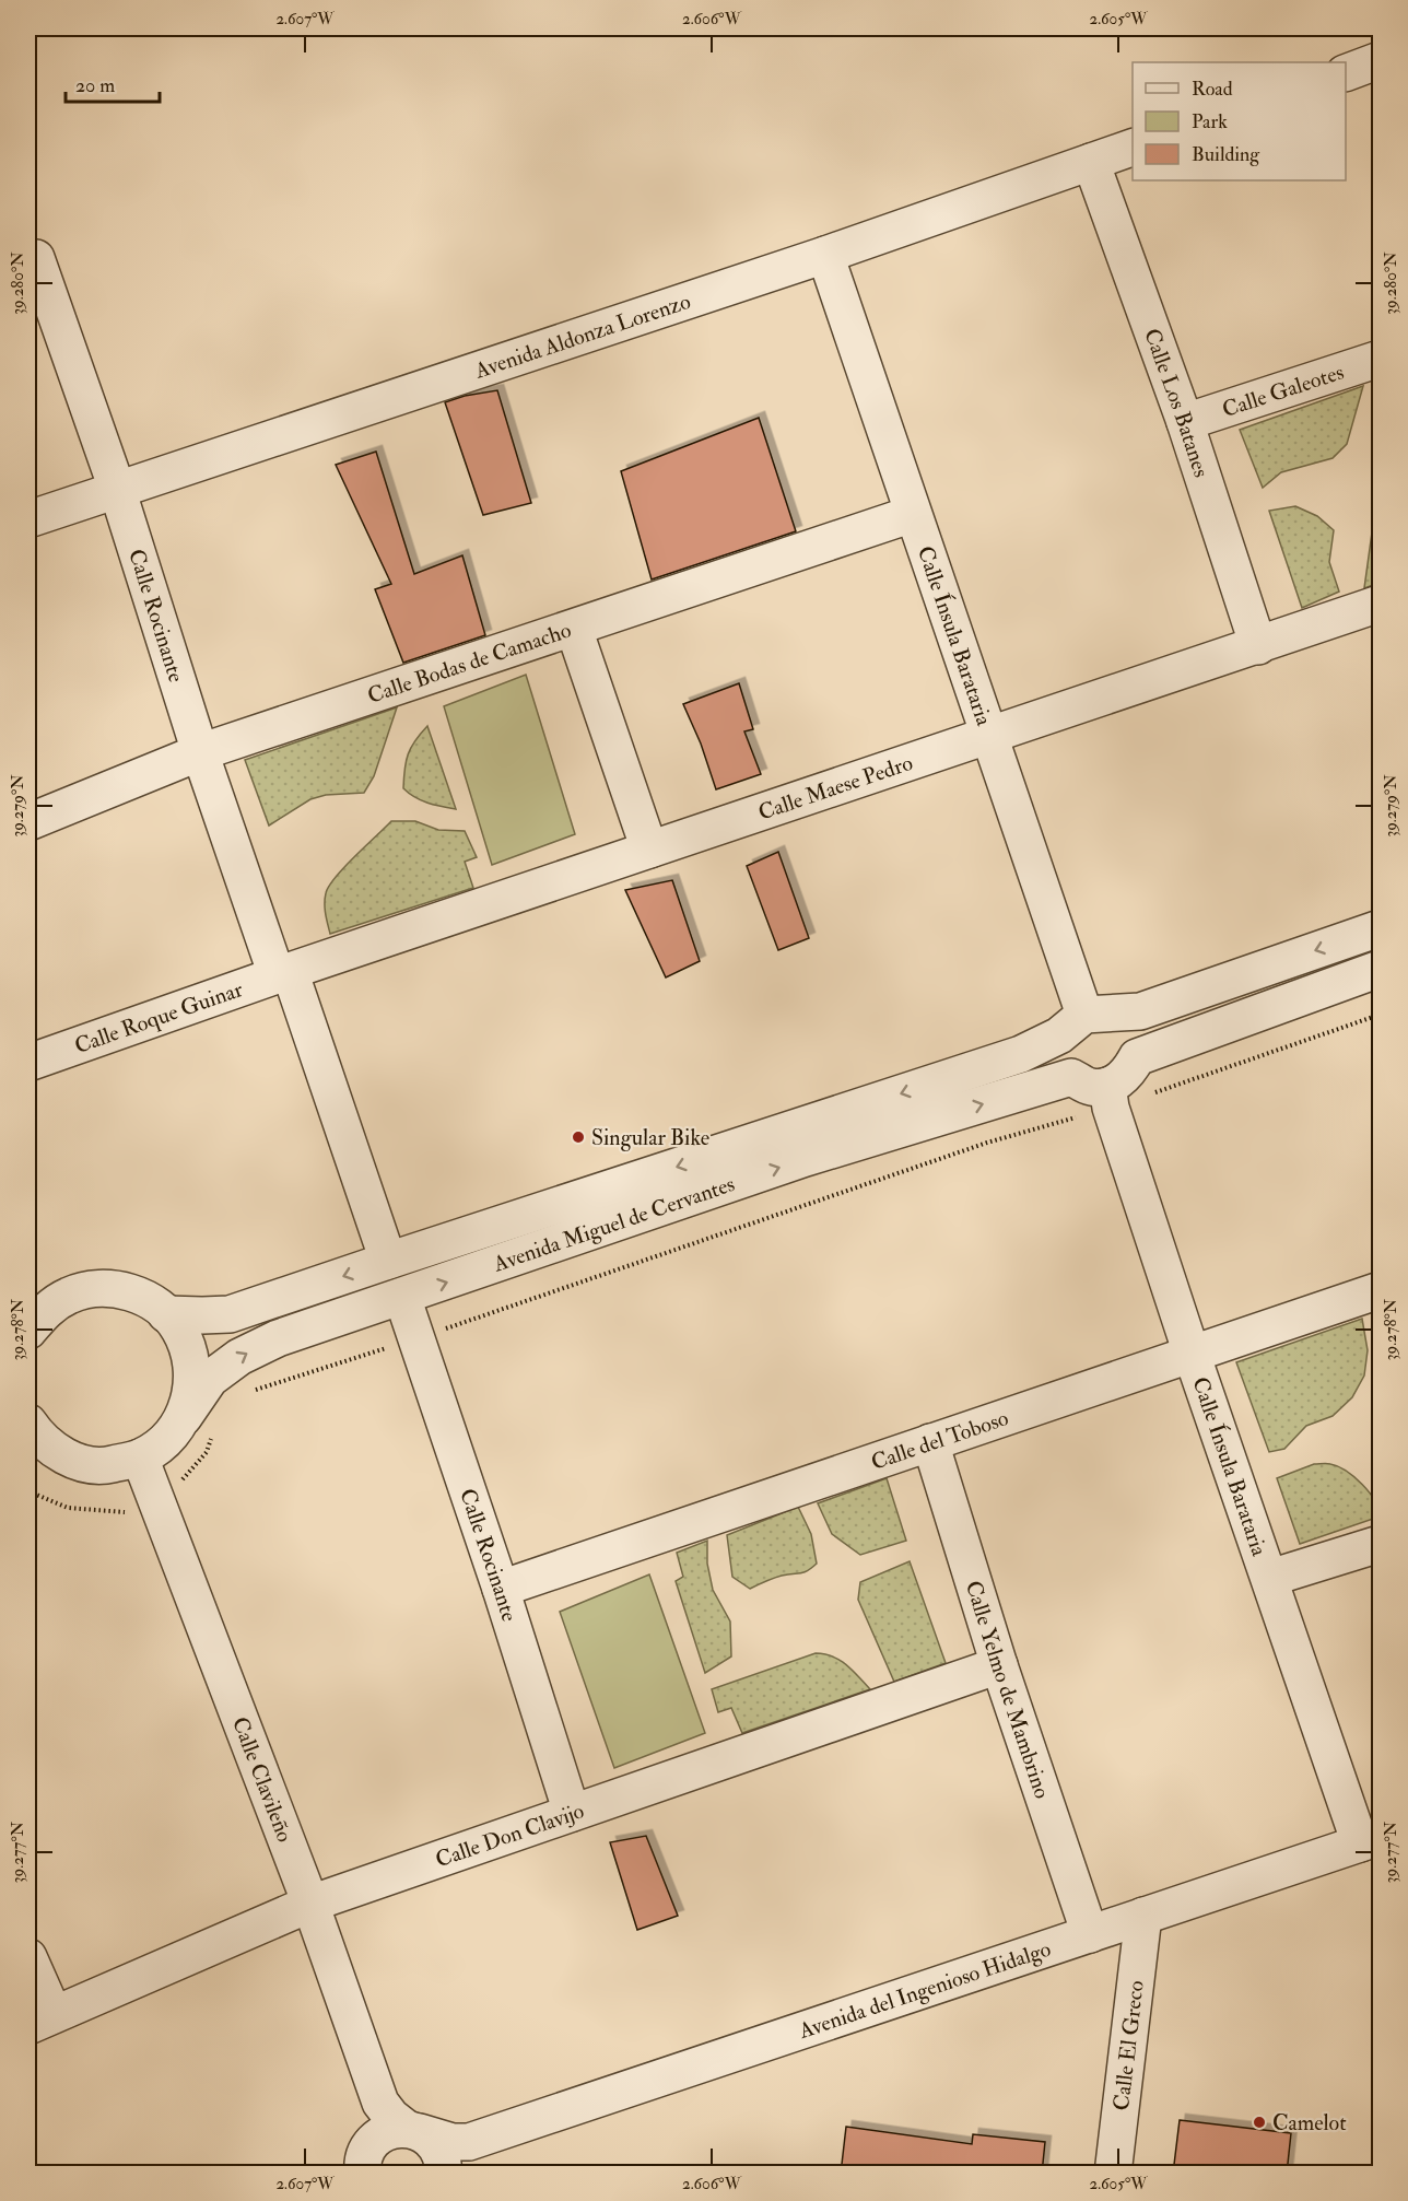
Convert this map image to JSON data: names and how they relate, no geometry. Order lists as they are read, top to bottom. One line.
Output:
{"streets":{"street":["Avenida Aldonza Lorenzo","Calle Galeotes","Calle Los Batanes","Calle Rocinante","Calle Ínsula Barataria","Calle Bodas de Camacho","Calle Maese Pedro","Calle Roque Guinar","Avenida Miguel de Cervantes","Calle del Toboso","Calle Yelmo de Mambrino","Calle Clavileño","Calle Don Clavijo","Avenida del Ingenioso Hidalgo","Calle El Greco"]},"crossings":[["Avenida Aldonza Lorenzo","Calle Los Batanes"],["Avenida Aldonza Lorenzo","Calle Rocinante"],["Avenida Aldonza Lorenzo","Calle Ínsula Barataria"],["Calle Galeotes","Calle Los Batanes"],["Calle Los Batanes","Calle Maese Pedro"],["Calle Rocinante","Calle Bodas de Camacho"],["Calle Rocinante","Calle Maese Pedro"],["Calle Rocinante","Calle Roque Guinar"],["Calle Rocinante","Avenida Miguel de Cervantes"],["Calle Rocinante","Calle del Toboso"],["Calle Rocinante","Calle Don Clavijo"],["Calle Ínsula Barataria","Calle Bodas de Camacho"],["Calle Ínsula Barataria","Calle Maese Pedro"],["Calle Ínsula Barataria","Avenida Miguel de Cervantes"],["Calle Ínsula Barataria","Calle del Toboso"],["Calle Ínsula Barataria","Avenida del Ingenioso Hidalgo"],["Calle Maese Pedro","Calle Roque Guinar"],["Avenida Miguel de Cervantes","Calle Clavileño"],["Calle del Toboso","Calle Yelmo de Mambrino"],["Calle Yelmo de Mambrino","Calle Don Clavijo"],["Calle Yelmo de Mambrino","Avenida del Ingenioso Hidalgo"],["Calle Clavileño","Calle Don Clavijo"],["Calle Clavileño","Avenida del Ingenioso Hidalgo"],["Avenida del Ingenioso Hidalgo","Calle El Greco"]],"places":["Singular Bike","Camelot"],"legend":["Road","Park","Building"],"scale_bar":"20 m","coordinates":["2.607°W","2.606°W","2.605°W","39.280°N","39.279°N","39.278°N","39.277°N"]}
